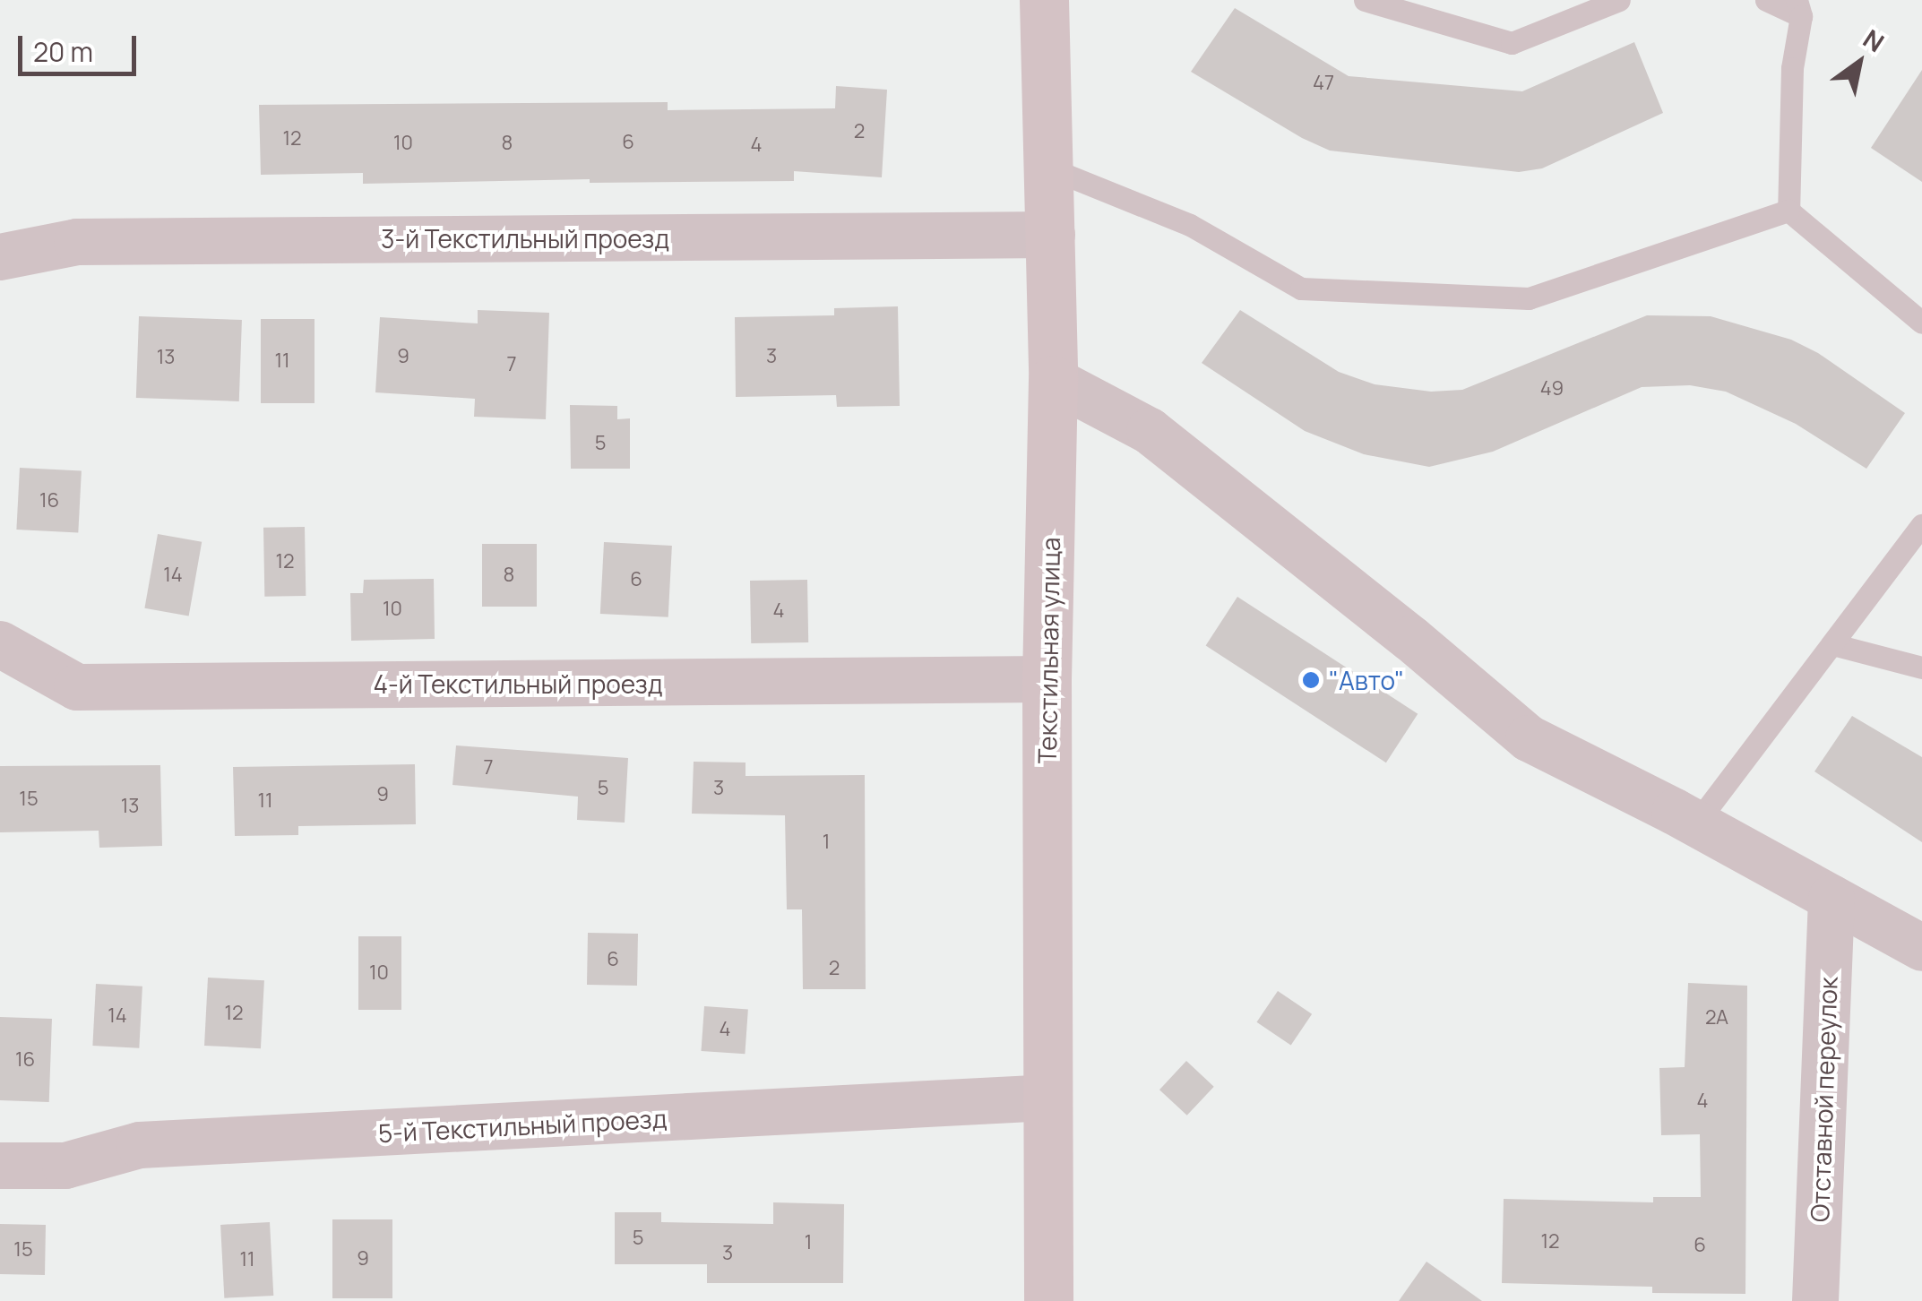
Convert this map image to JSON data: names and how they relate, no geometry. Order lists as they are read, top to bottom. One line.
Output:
{"streets":{"main road":["Текстильная улица"],"street":["3-й Текстильный проезд","4-й Текстильный проезд","Отставной переулок","5-й Текстильный проезд"]},"crossings":[["3-й Текстильный проезд","Текстильная улица"],["Текстильная улица","4-й Текстильный проезд"],["Текстильная улица","5-й Текстильный проезд"]],"places":["\"Авто\""],"house_numbers":["47","2","12","6","10","8","4","9","3","13","11","7","49","5","16","12","14","8","6","10","4","7","5","3","9","15","11","13","1","6","2","10","12","14","2А","4","16","4","5","12","1","6","15","3","9","11"],"scale_bar":"20 m","north":"top right"}
